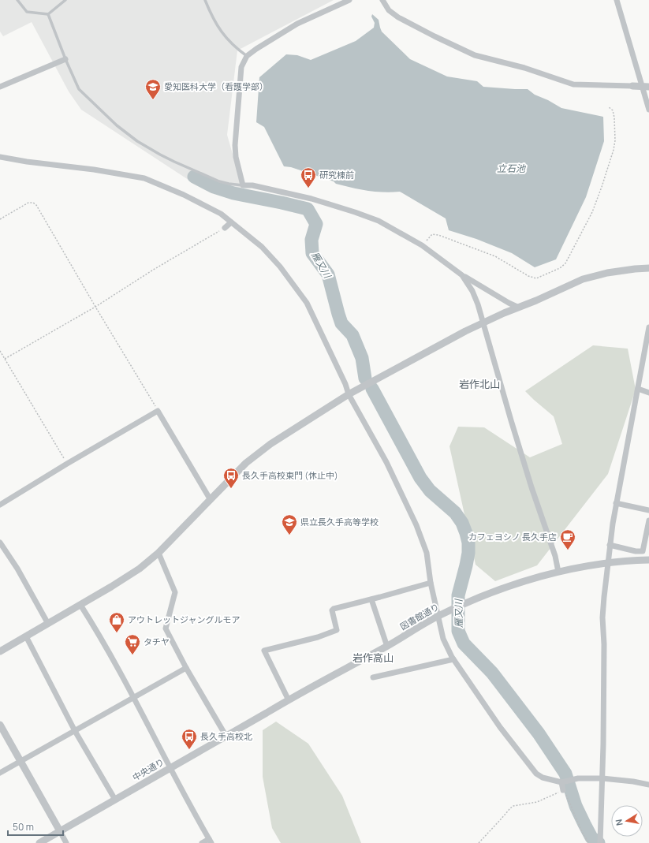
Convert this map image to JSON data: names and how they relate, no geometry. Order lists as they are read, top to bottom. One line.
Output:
{"streets":{"street":["図書館通り","中央通り"]},"crossings":[["図書館通り","中央通り"]],"districts":["岩作北山","岩作高山"],"water":["立石池","雁又川"],"places":{"school or university":["愛知医科大学（看護学部）","県立長久手高等学校"],"bus stop":["研究棟前","長久手高校東門 (休止中)","長久手高校北"],"cafe":["カフェヨシノ 長久手店"],"shop":["アウトレットジャングルモア"],"supermarket":["タチヤ"]},"scale_bar":"50 m","north":"left"}
